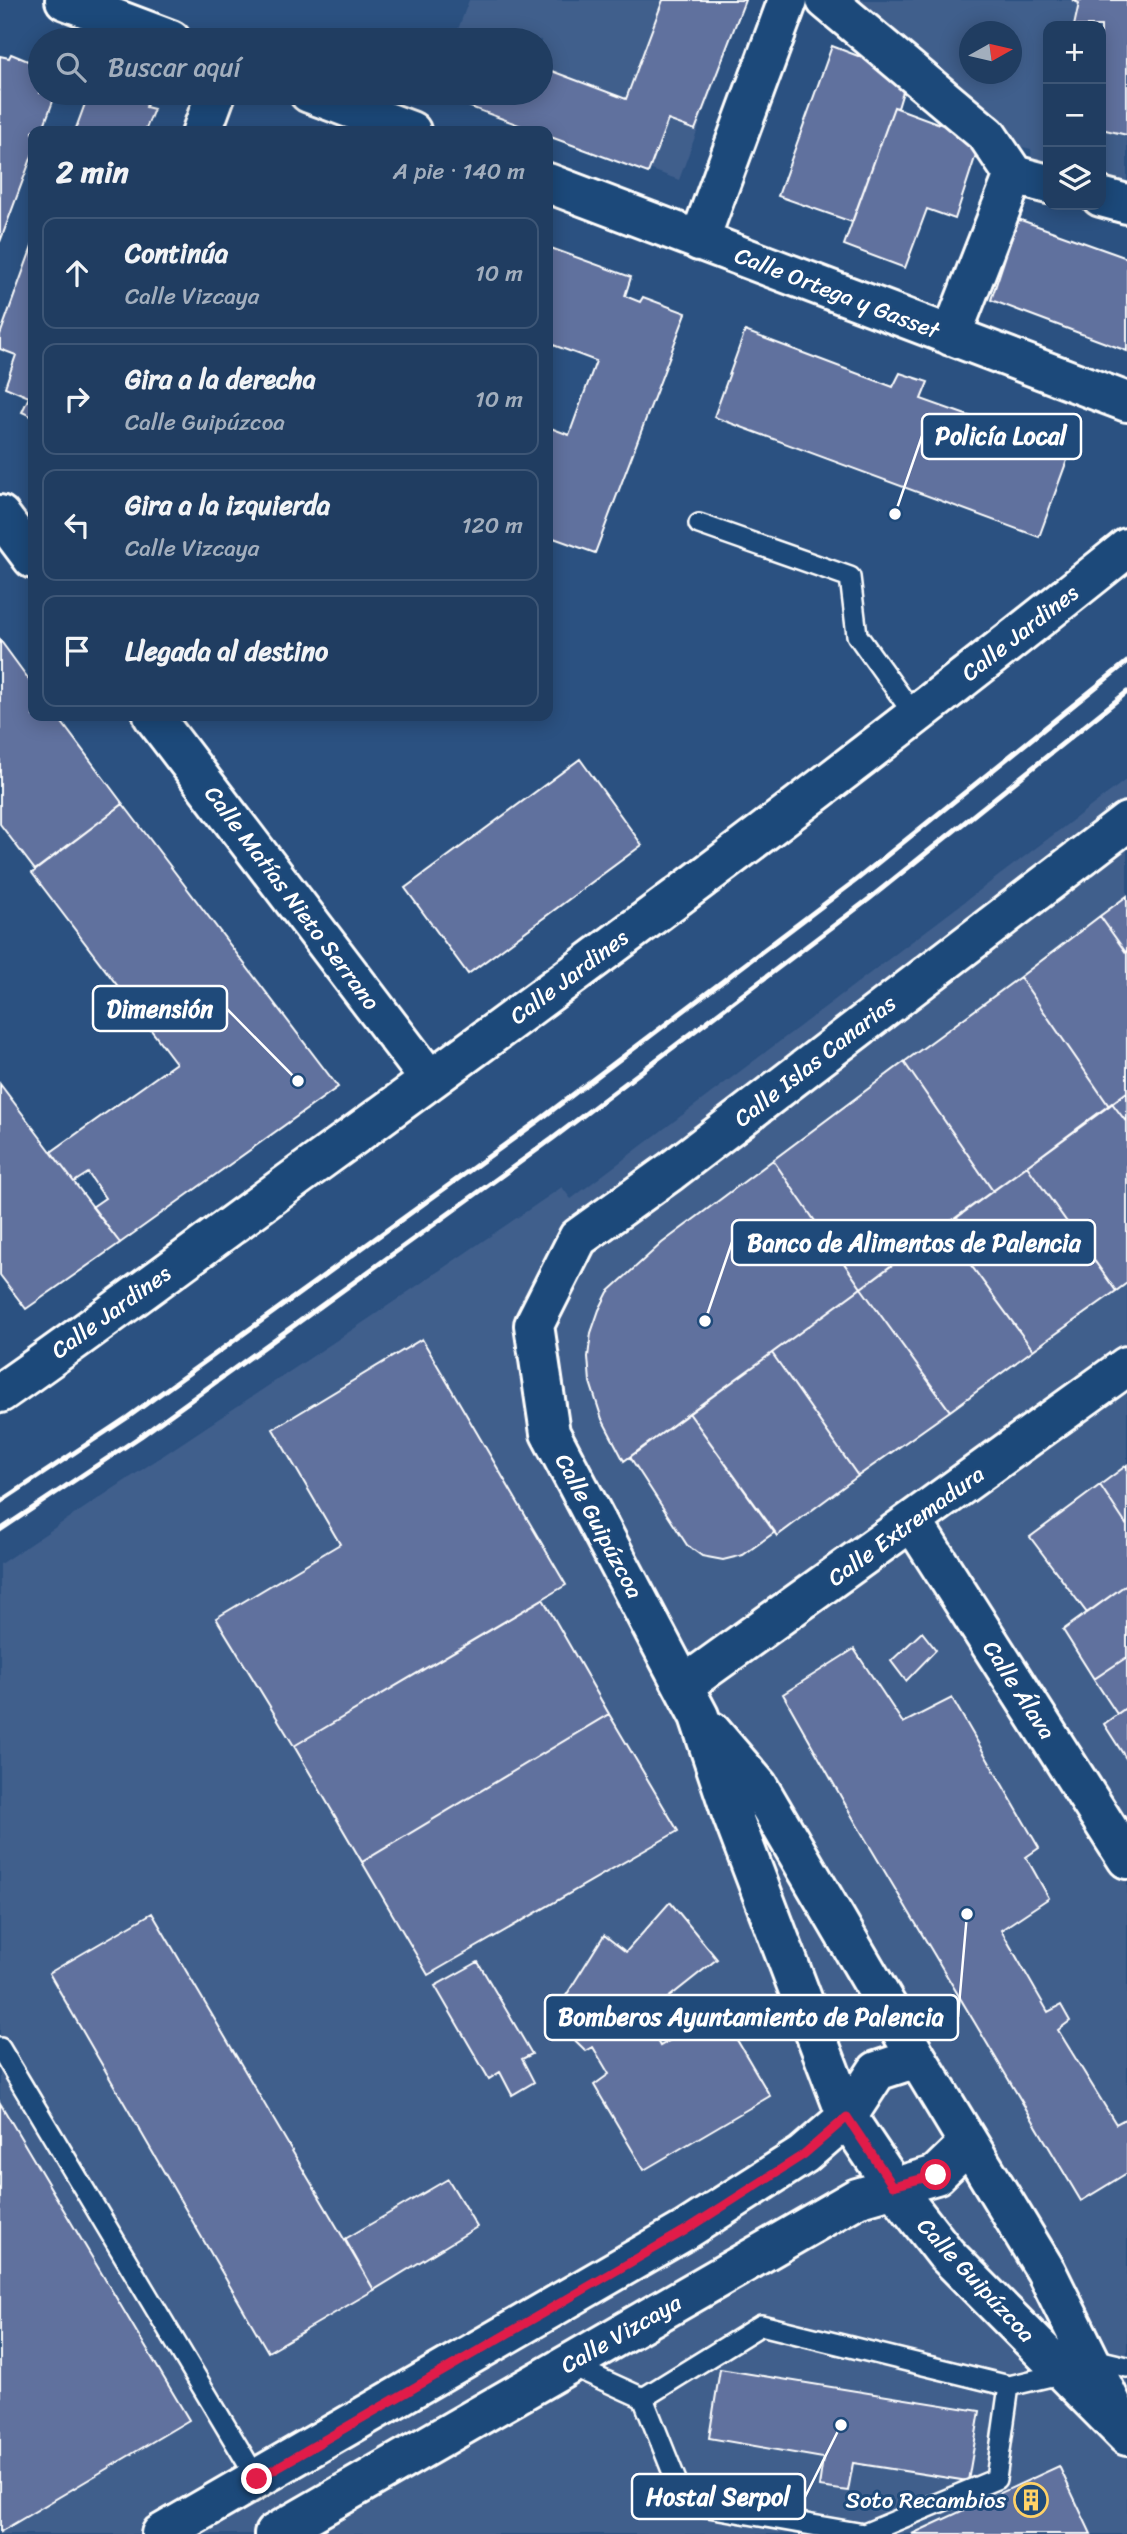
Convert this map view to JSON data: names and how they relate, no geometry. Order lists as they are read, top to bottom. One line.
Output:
{"streets":{"street":["Calle Ortega y Gasset","Calle Jardines","Calle Matías Nieto Serrano","Calle Islas Canarias","Calle Guipúzcoa","Calle Extremadura","Calle Álava","Calle Vizcaya"]},"crossings":[["Calle Jardines","Calle Matías Nieto Serrano"],["Calle Islas Canarias","Calle Guipúzcoa"],["Calle Guipúzcoa","Calle Extremadura"],["Calle Guipúzcoa","Calle Vizcaya"],["Calle Extremadura","Calle Álava"]],"places":{"other":["Policía Local","Dimensión","Banco de Alimentos de Palencia","Bomberos Ayuntamiento de Palencia","Hostal Serpol"],"building":["Soto Recambios"]},"north":"right","page":{"map_buttons":["+","−"],"search":"Buscar aquí","heading":["2 min","A pie · 140 m"],"list":[["Continúa","Calle Vizcaya","10 m"],["Gira a la derecha","Calle Guipúzcoa","10 m"],["Gira a la izquierda","Calle Vizcaya","120 m"],"Llegada al destino"]}}
